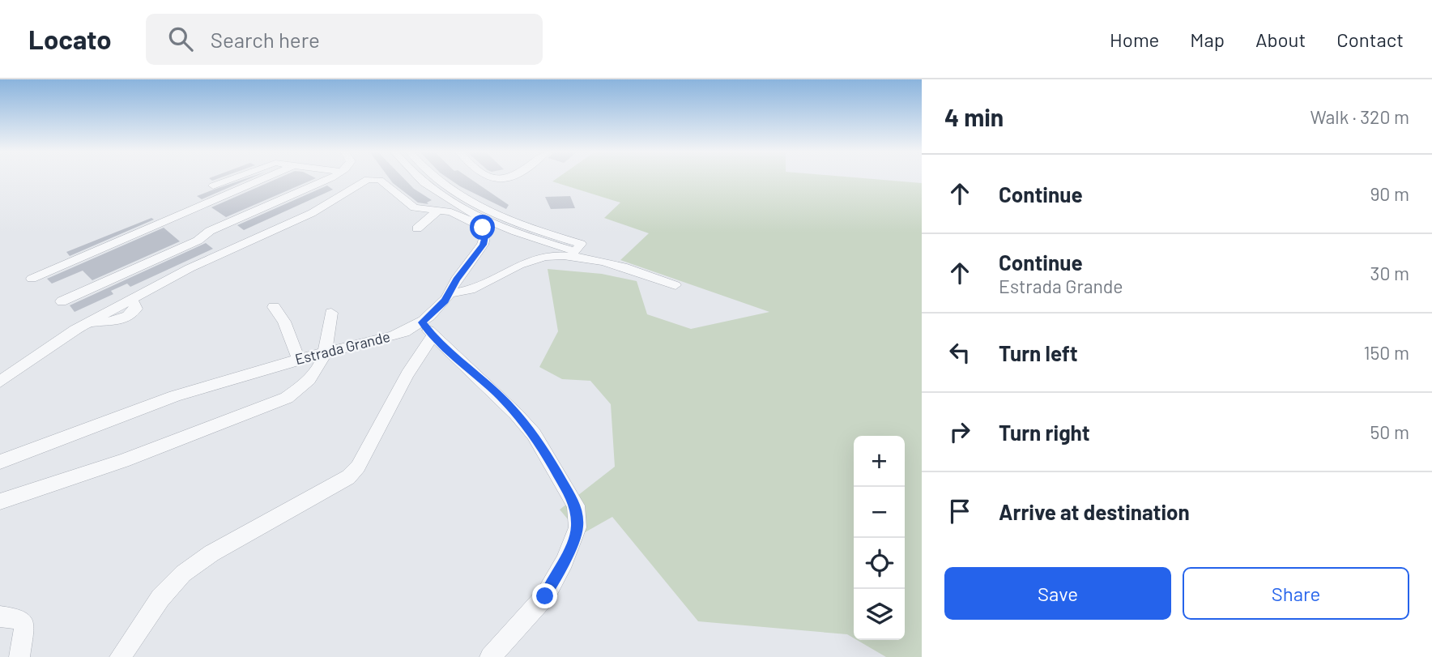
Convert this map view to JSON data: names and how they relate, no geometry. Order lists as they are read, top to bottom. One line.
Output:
{"streets":{"street":["Estrada Grande"]},"page":{"header":"Locato","search":"Search here","nav":["Home","Map","About","Contact"],"heading":["4 min","Walk · 320 m"],"list":[["Continue","90 m"],["Continue","Estrada Grande","30 m"],["Turn left","150 m"],["Turn right","50 m"],"Arrive at destination"],"map_buttons":["+","−"],"buttons":["Save","Share"]}}
